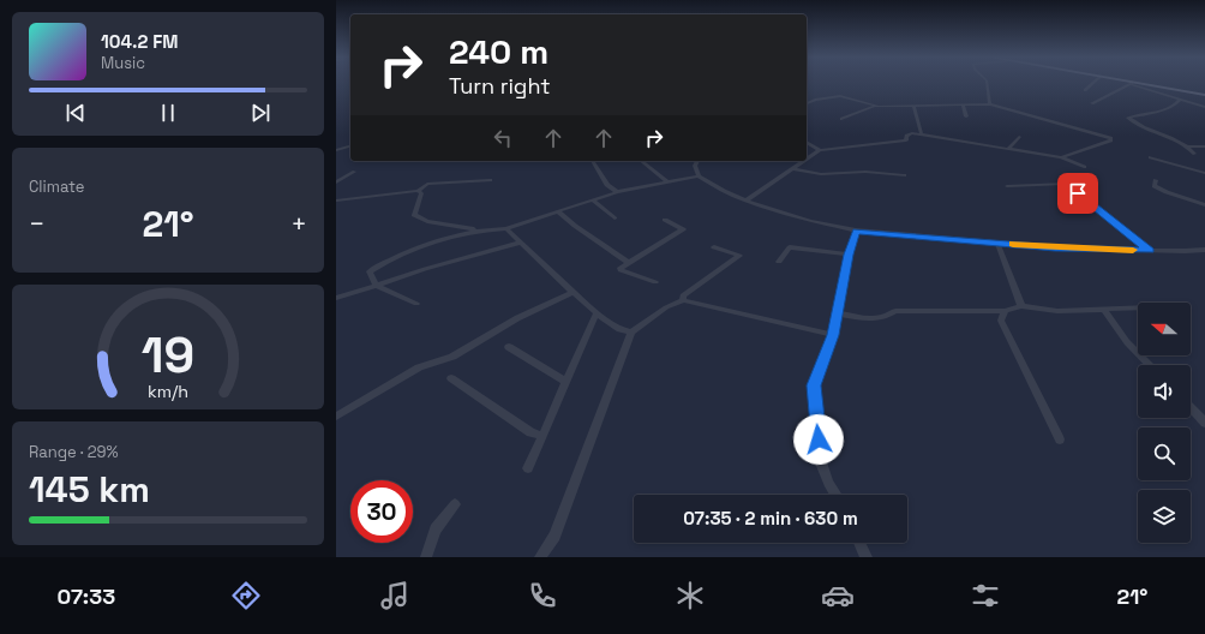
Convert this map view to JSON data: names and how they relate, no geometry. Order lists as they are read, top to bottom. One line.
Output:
{"north":"left","page":{"turn":["240 m","Turn right"],"song":["104.2 FM","Music"],"tile":["Climate",["Range · 29%","145 km"]],"heat":["−","21°","+"],"limit":"30","trip":"07:35 · 2 min · 630 m","tabs":["07:33","21°"],"gauge":["19","km/h"]}}
